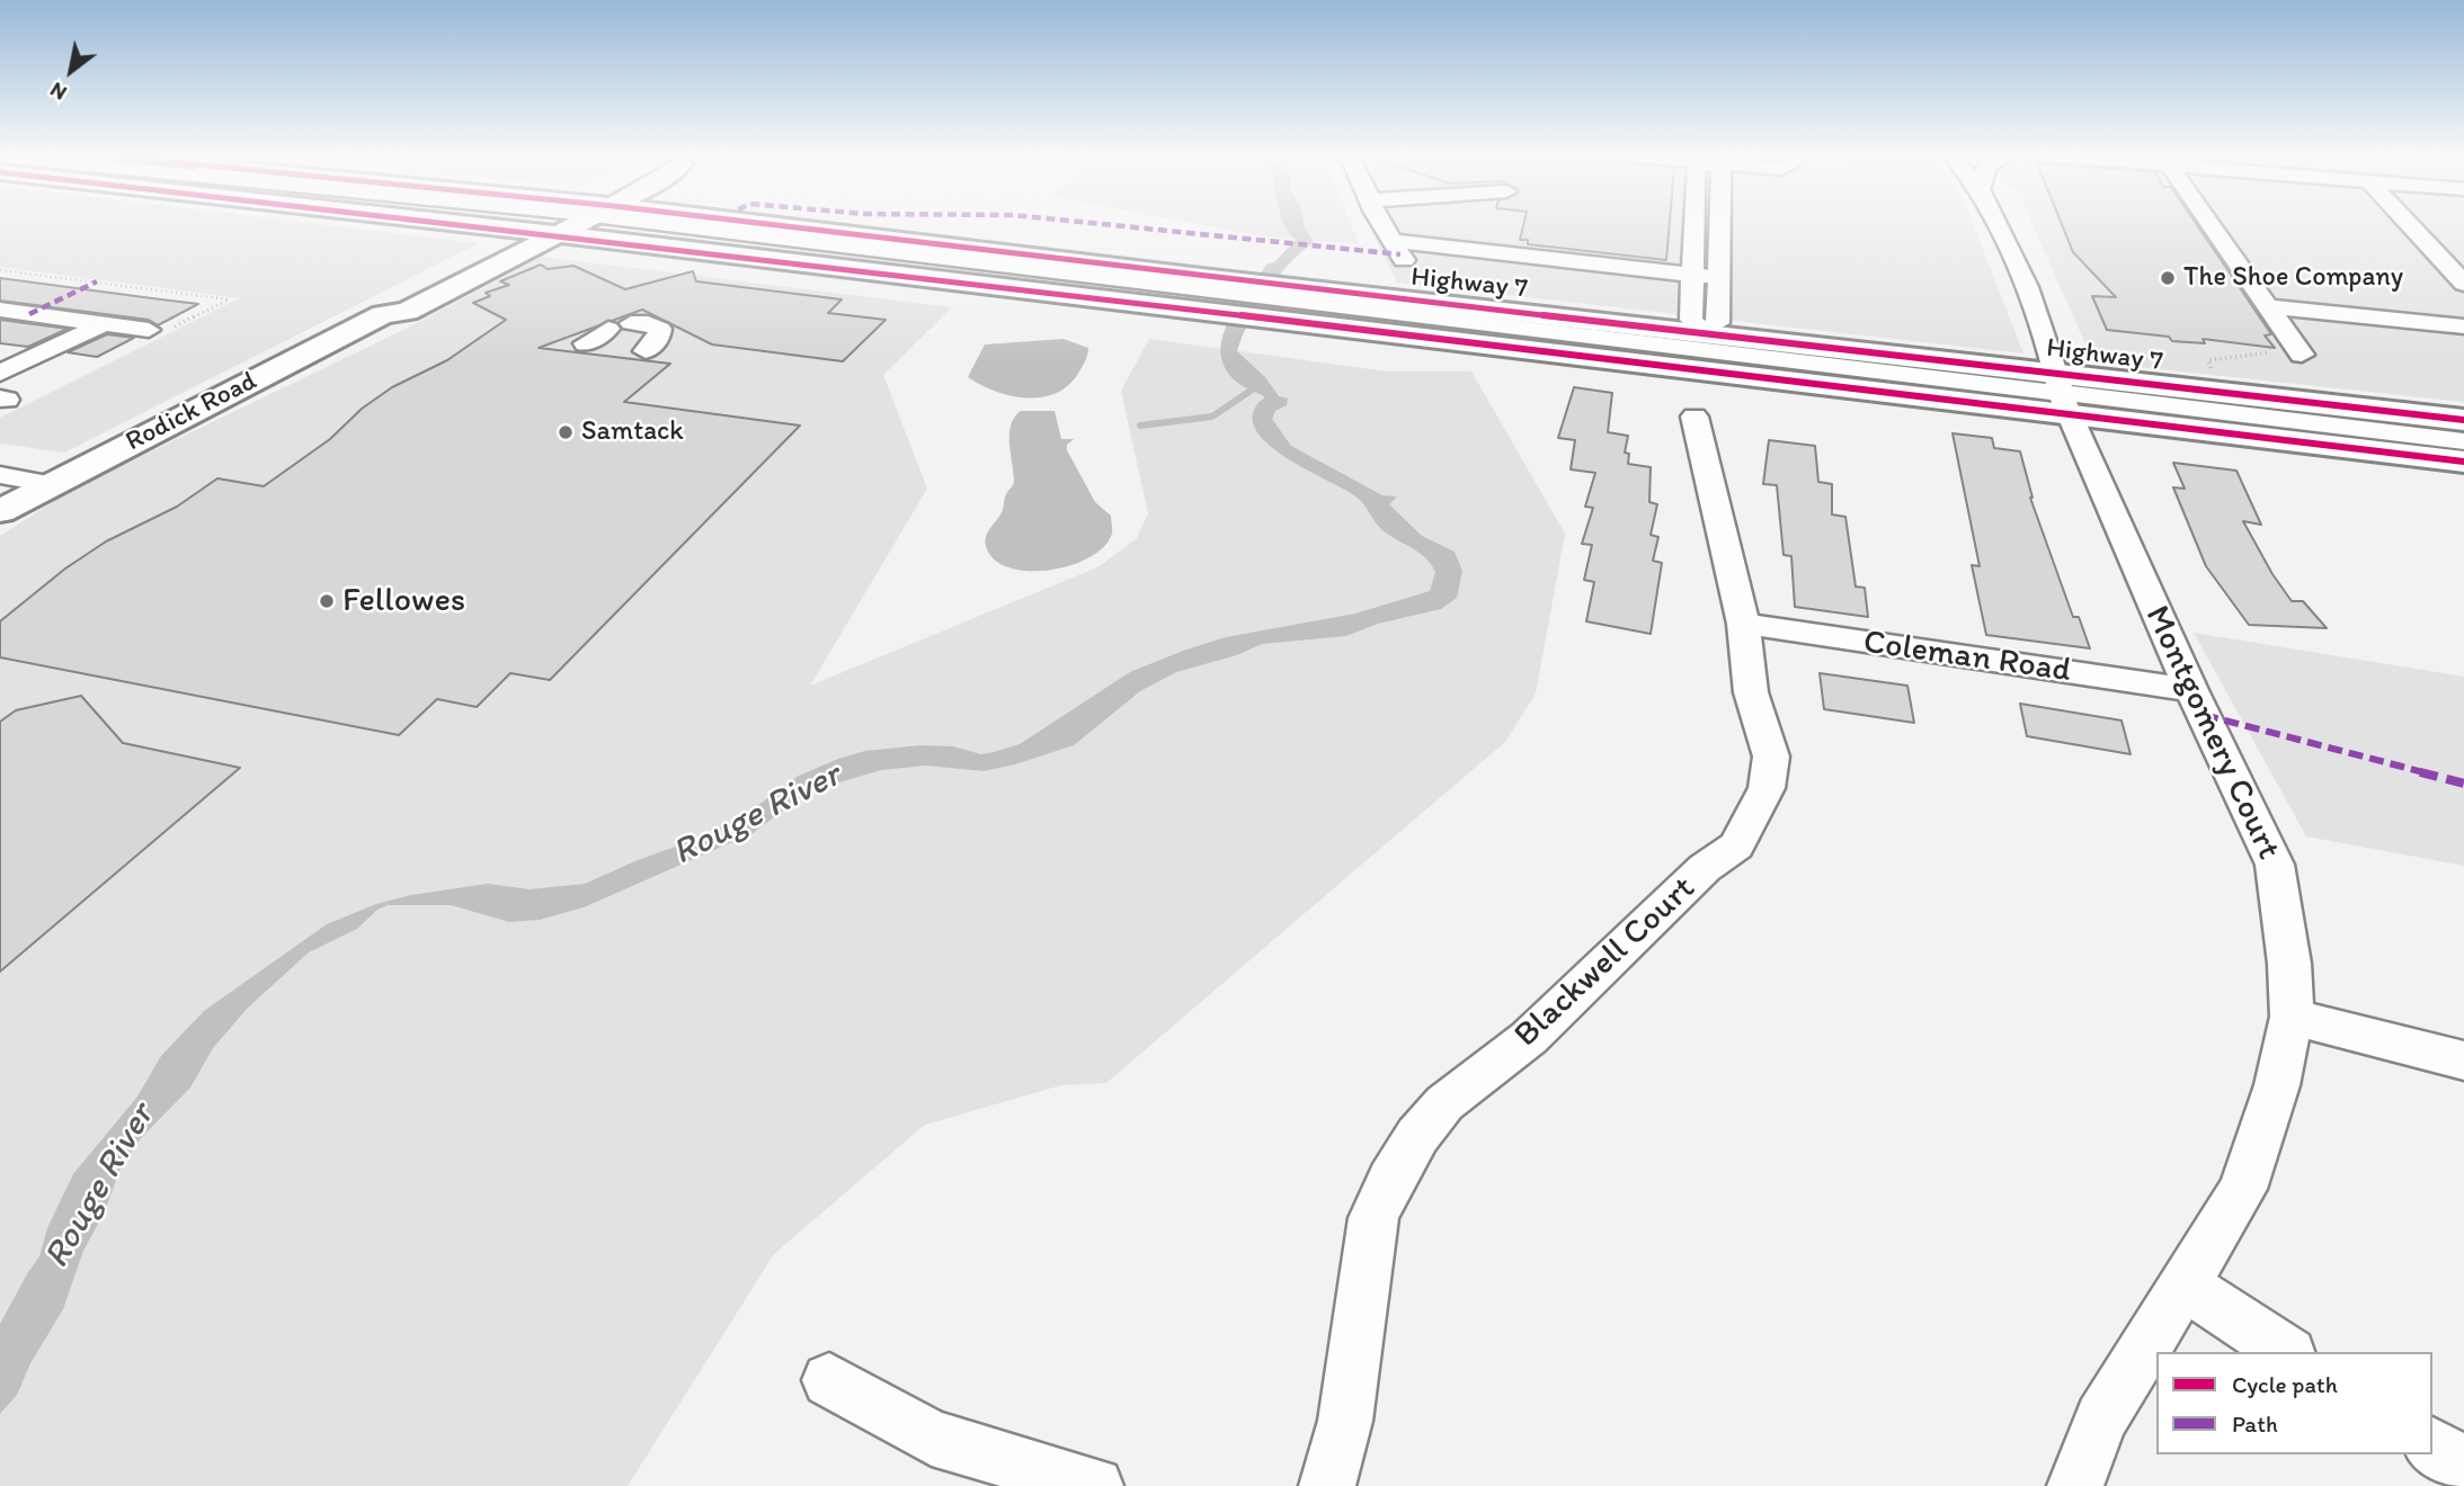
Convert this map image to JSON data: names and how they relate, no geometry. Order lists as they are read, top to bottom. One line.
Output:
{"streets":{"main road":["Highway 7","Rodick Road"],"street":["Coleman Road","Montgomery Court","Blackwell Court"]},"crossings":[["Highway 7","Rodick Road"],["Highway 7","Montgomery Court"],["Coleman Road","Montgomery Court"],["Coleman Road","Blackwell Court"]],"water":["Rouge River"],"places":["The Shoe Company","Samtack","Fellowes"],"legend":["Cycle path","Path"],"north":"bottom left"}
